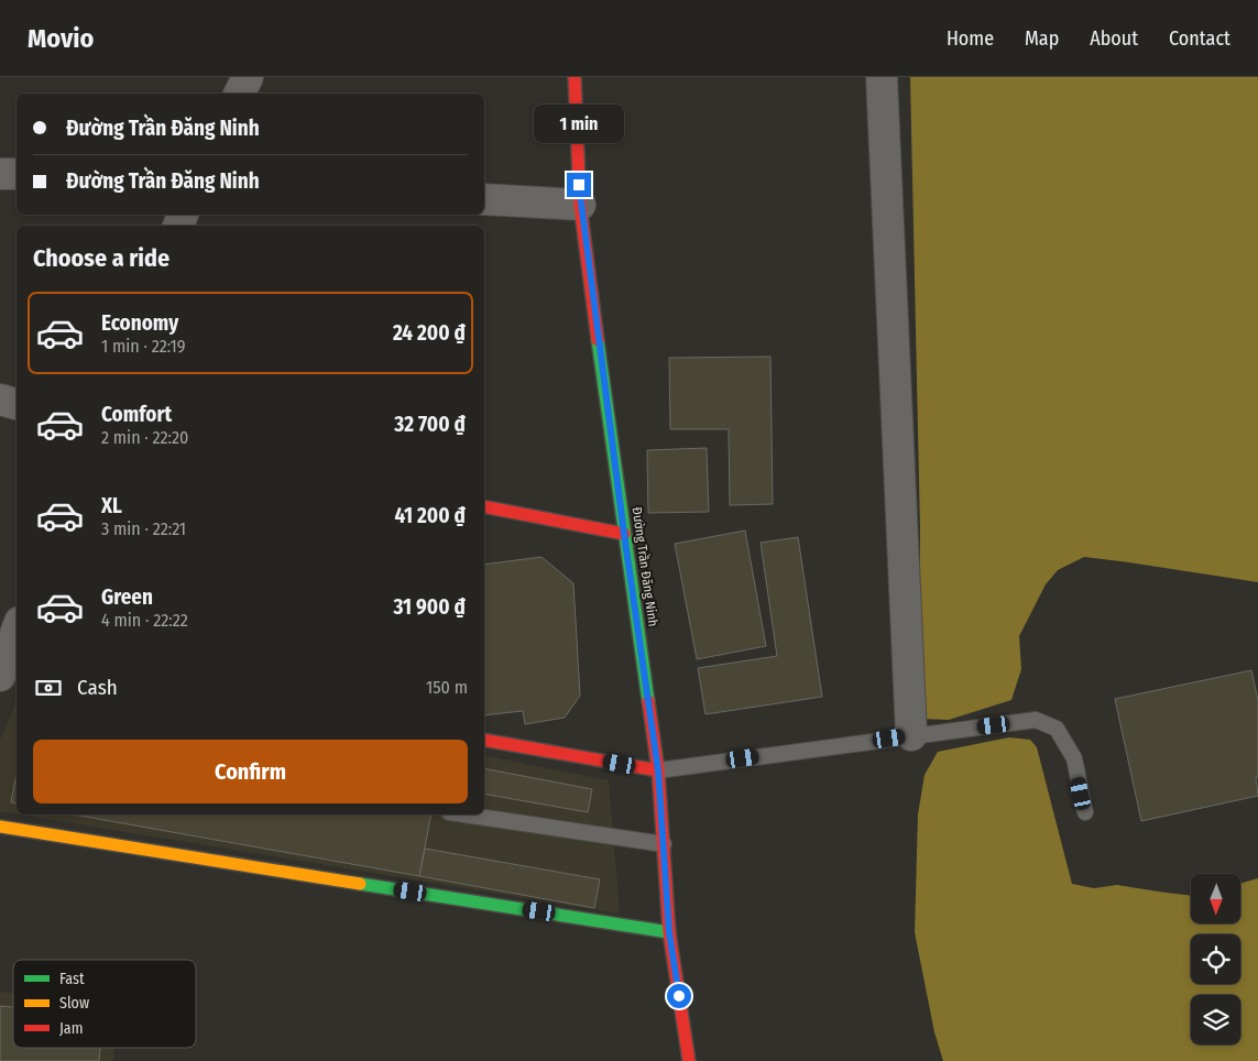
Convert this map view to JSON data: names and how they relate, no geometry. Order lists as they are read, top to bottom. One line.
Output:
{"streets":{"main road":["Đường Trần Đăng Ninh"]},"legend":["Fast","Slow","Jam"],"north":"bottom","page":{"header":"Movio","nav":["Home","Map","About","Contact"],"banner":["Đường Trần Đăng Ninh","Đường Trần Đăng Ninh"],"bubble":"1 min","heading":"Choose a ride","list":[{"name":"Economy","note":"1 min · 22:19","value":"24 200 ₫"},{"name":"Comfort","note":"2 min · 22:20","value":"32 700 ₫"},{"name":"XL","note":"3 min · 22:21","value":"41 200 ₫"},{"name":"Green","note":"4 min · 22:22","value":"31 900 ₫"}],"pay":["Cash","150 m"],"buttons":"Confirm"}}
